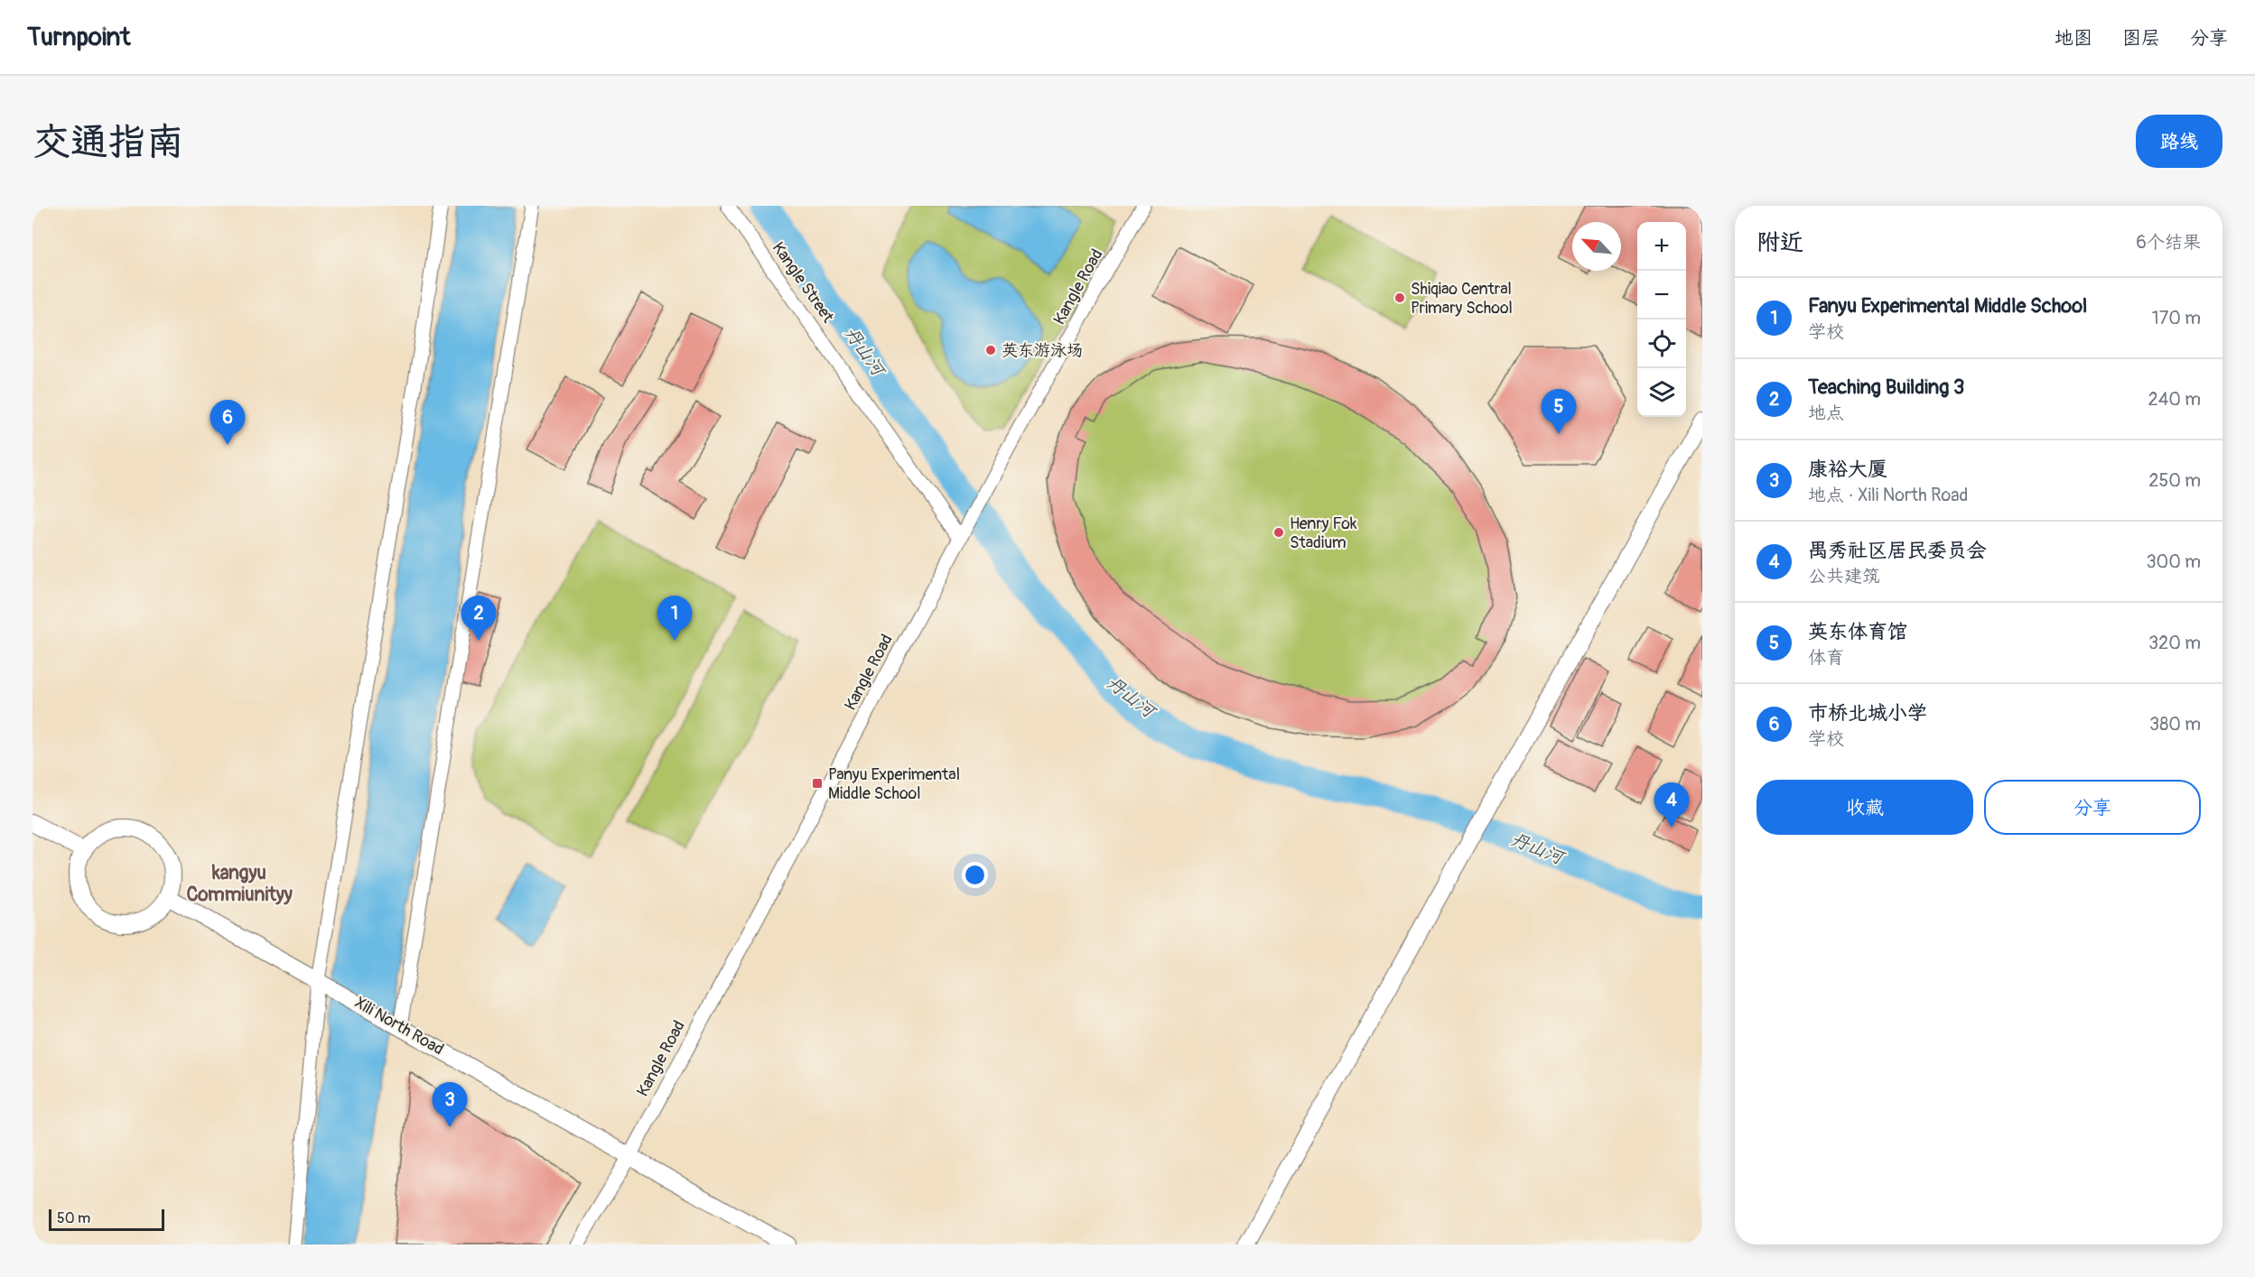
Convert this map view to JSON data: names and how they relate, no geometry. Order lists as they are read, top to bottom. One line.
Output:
{"streets":{"street":["Kangle Street","Kangle Road","Xili North Road"]},"crossings":[["Kangle Street","Kangle Road"],["Kangle Road","Xili North Road"]],"districts":["kangyu Commiunityy"],"water":["丹山河"],"places":{"other":["Shiqiao Central Primary School","英东游泳场","Henry Fok Stadium"],"transit":["Panyu Experimental Middle School"]},"scale_bar":"50 m","north":"top left","page":{"header":"Turnpoint","nav":["地图","图层","分享"],"buttons":["路线",["收藏","分享"]],"title":"交通指南","heading":["附近","6个结果"],"map_buttons":["+","−"],"list":[{"mark":"1","name":"Fanyu Experimental Middle School","note":"学校","value":"170 m"},{"mark":"2","name":"Teaching Building 3","note":"地点","value":"240 m"},{"mark":"3","name":"康裕大厦","note":"地点 · Xili North Road","value":"250 m"},{"mark":"4","name":"禺秀社区居民委员会","note":"公共建筑","value":"300 m"},{"mark":"5","name":"英东体育馆","note":"体育","value":"320 m"},{"mark":"6","name":"市桥北城小学","note":"学校","value":"380 m"}],"pins":["5","6","1","2","4","3"],"scale":"50 m"}}
